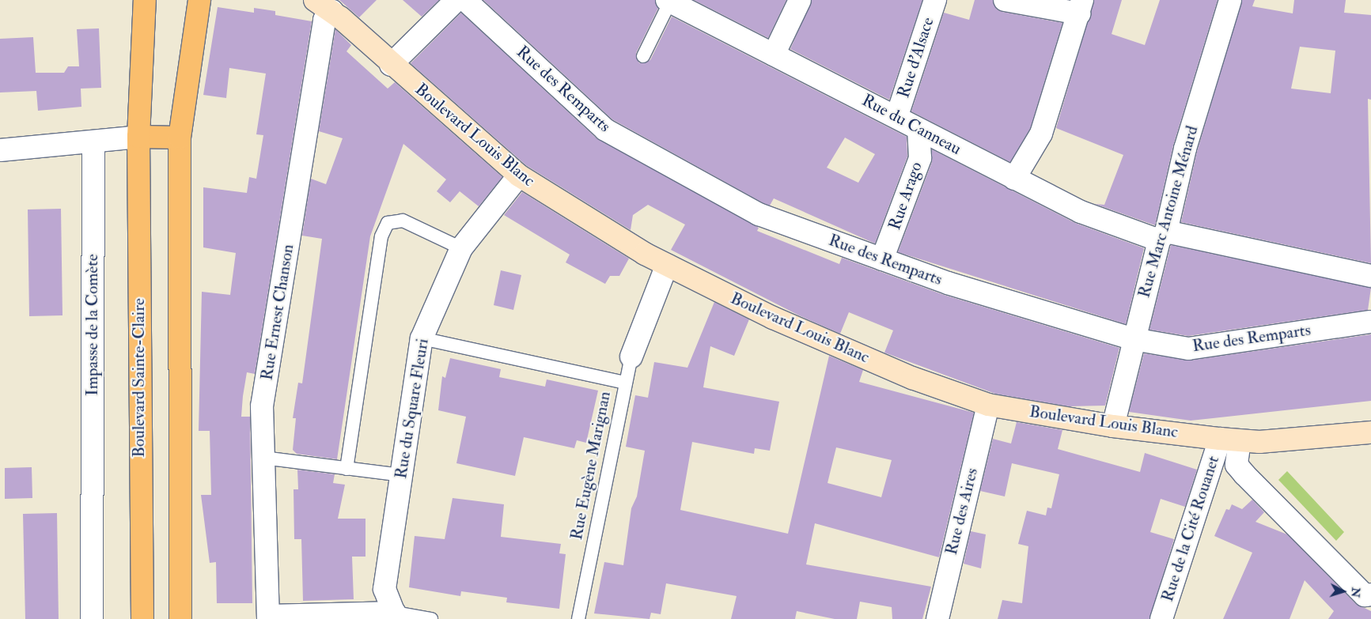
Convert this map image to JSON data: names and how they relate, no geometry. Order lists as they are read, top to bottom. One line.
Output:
{"streets":{"main road":["Boulevard Louis Blanc","Boulevard Sainte-Claire"],"street":["Rue d'Alsace","Rue des Remparts","Rue du Canneau","Rue Arago","Rue Marc Antoine Ménard","Rue Ernest Chanson","Impasse de la Comète","Rue du Square Fleuri","Rue des Aires","Rue de la Cité Rouanet"],"lane":["Rue Eugène Marignan"]},"crossings":[["Rue d'Alsace","Rue du Canneau"],["Rue des Remparts","Rue Arago"],["Rue des Remparts","Rue Marc Antoine Ménard"],["Rue du Canneau","Rue Arago"],["Rue du Canneau","Rue Marc Antoine Ménard"],["Boulevard Louis Blanc","Rue Marc Antoine Ménard"],["Boulevard Louis Blanc","Rue Ernest Chanson"],["Boulevard Louis Blanc","Rue du Square Fleuri"],["Boulevard Louis Blanc","Rue des Aires"],["Boulevard Louis Blanc","Rue de la Cité Rouanet"],["Rue du Square Fleuri","Rue Eugène Marignan"]],"north":"right"}
